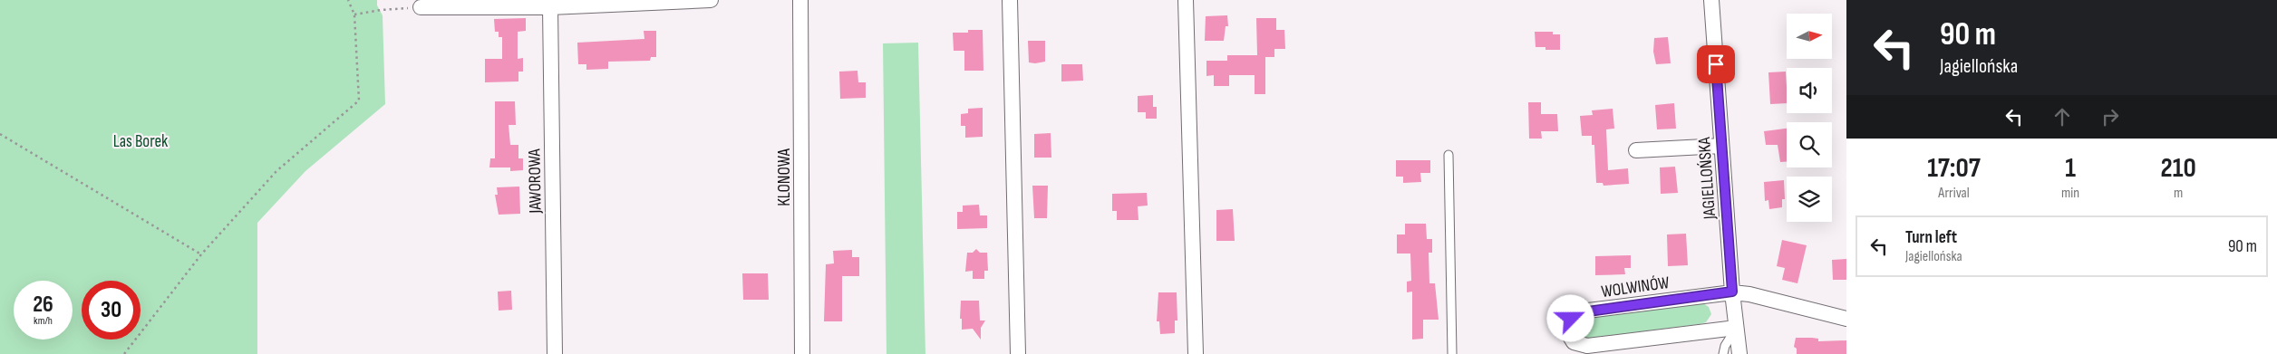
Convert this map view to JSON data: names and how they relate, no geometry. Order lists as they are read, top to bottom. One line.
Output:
{"streets":{"street":["KLONOWA","JAGIELLOŃSKA","JAWOROWA","WOLWINÓW"]},"crossings":[["JAGIELLOŃSKA","WOLWINÓW"]],"parks":["Las Borek"],"north":"right","page":{"turn":["90 m","Jagiellońska"],"eta":["17:07","Arrival","1","min","210","m"],"list":[{"name":"Turn left","note":"Jagiellońska","value":"90 m"}],"speed":"26 km/h","limit":"30"}}
